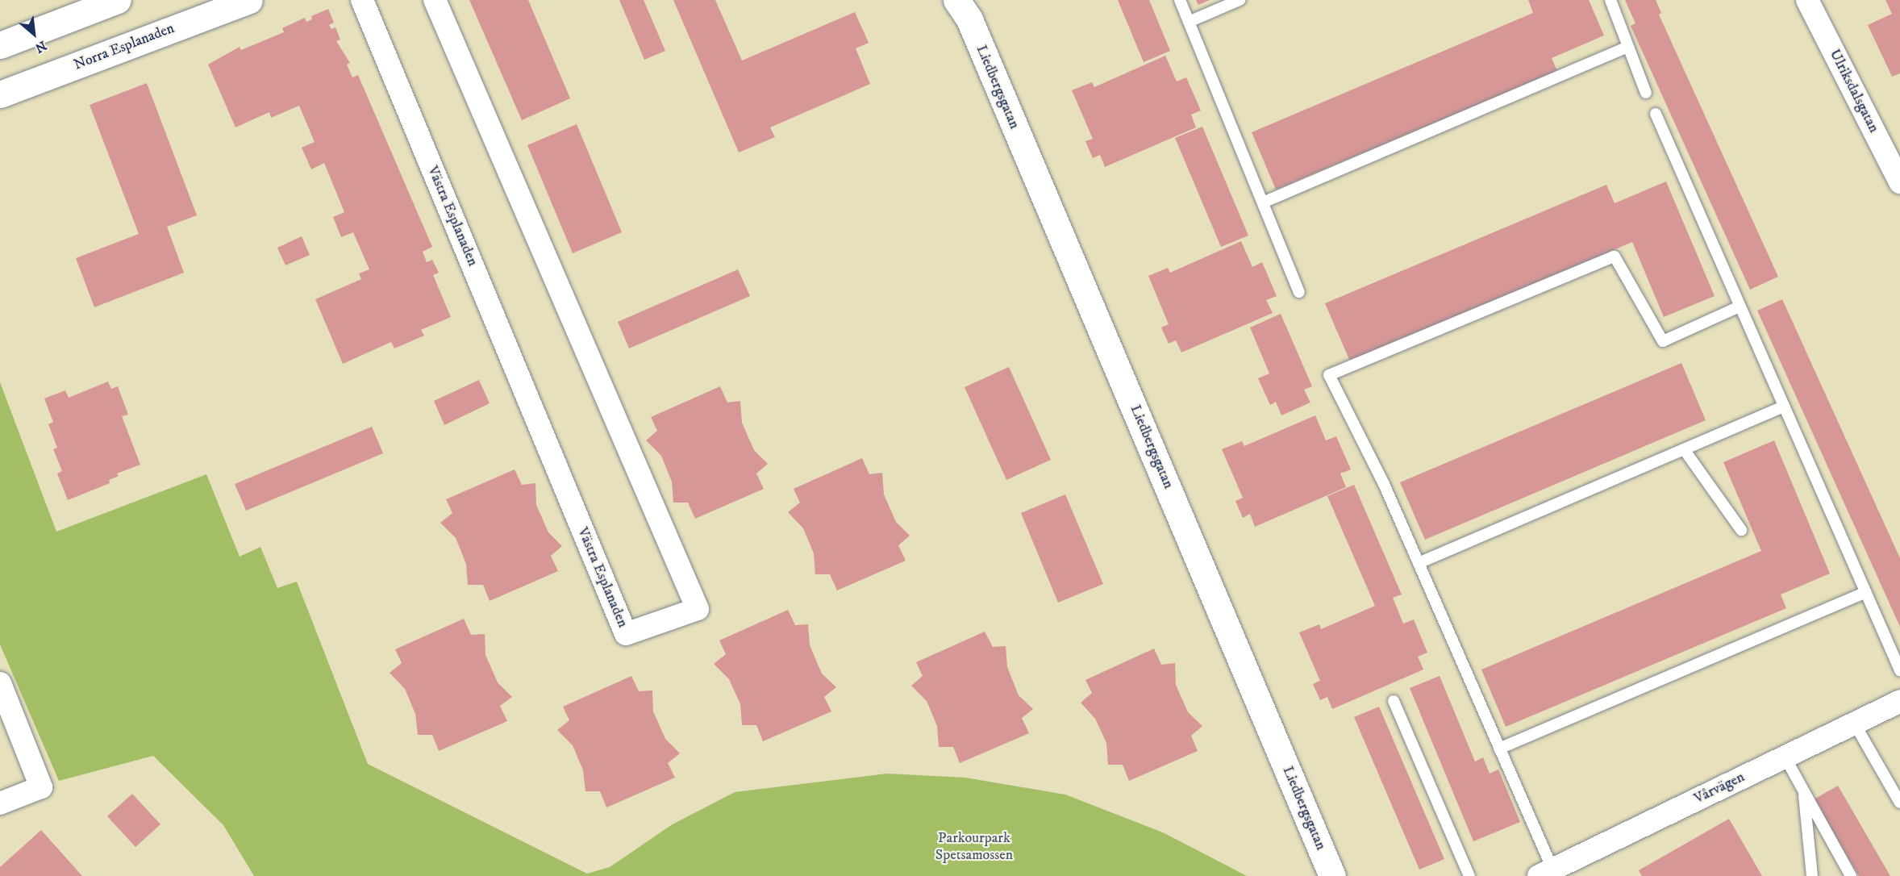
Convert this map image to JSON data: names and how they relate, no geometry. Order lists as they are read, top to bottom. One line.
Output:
{"streets":{"street":["Norra Esplanaden","Liedbergsgatan","Ulriksdalsgatan","Västra Esplanaden","Vårvägen"]},"parks":["Parkourpark Spetsamossen"],"north":"bottom right"}
